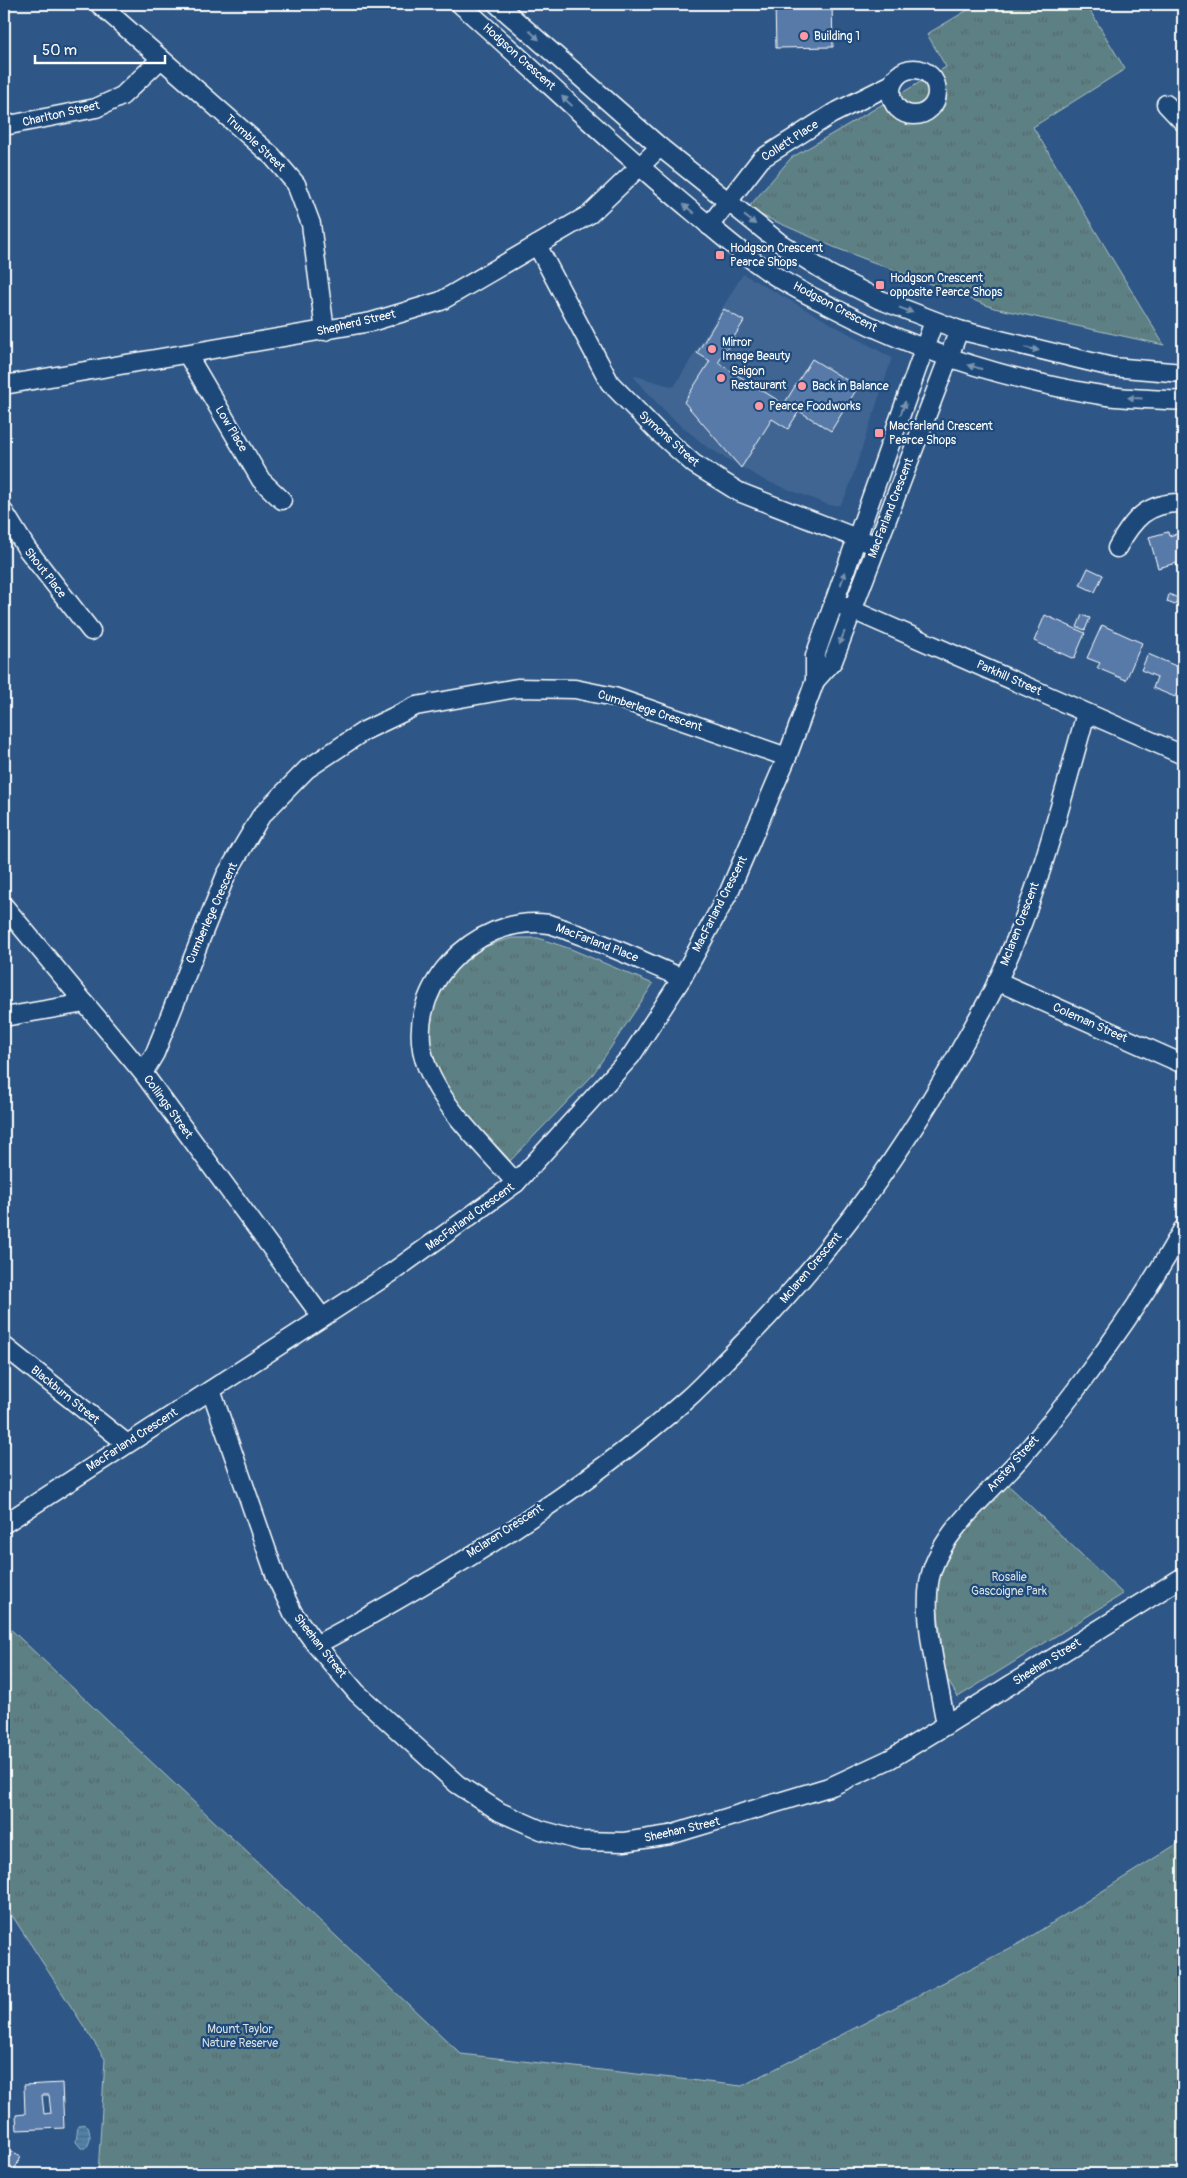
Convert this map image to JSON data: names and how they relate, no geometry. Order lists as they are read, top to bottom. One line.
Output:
{"streets":{"street":["Hodgson Crescent","Charlton Street","Collett Place","Trumble Street","Shepherd Street","Low Place","Symons Street","MacFarland Crescent","Shout Place","Parkhill Street","Cumberlege Crescent","Mclaren Crescent","MacFarland Place","Coleman Street","Collings Street","Blackburn Street","Anstey Street","Sheehan Street"]},"crossings":[["Hodgson Crescent","Collett Place"],["Hodgson Crescent","Shepherd Street"],["Hodgson Crescent","MacFarland Crescent"],["Charlton Street","Trumble Street"],["Trumble Street","Shepherd Street"],["Shepherd Street","Low Place"],["Shepherd Street","Symons Street"],["Symons Street","MacFarland Crescent"],["MacFarland Crescent","Parkhill Street"],["MacFarland Crescent","Cumberlege Crescent"],["MacFarland Crescent","MacFarland Place"],["MacFarland Crescent","Collings Street"],["MacFarland Crescent","Blackburn Street"],["MacFarland Crescent","Sheehan Street"],["Parkhill Street","Mclaren Crescent"],["Cumberlege Crescent","Collings Street"],["Mclaren Crescent","Coleman Street"],["Mclaren Crescent","Sheehan Street"],["Anstey Street","Sheehan Street"]],"parks":["Rosalie Gascoigne Park","Mount Taylor Nature Reserve"],"places":{"other":["Building 1","Mirror Image Beauty","Saigon Restaurant","Back in Balance","Pearce Foodworks"],"transit":["Hodgson Crescent Pearce Shops","Hodgson Crescent opposite Pearce Shops","Macfarland Crescent Pearce Shops"]},"scale_bar":"50 m"}
